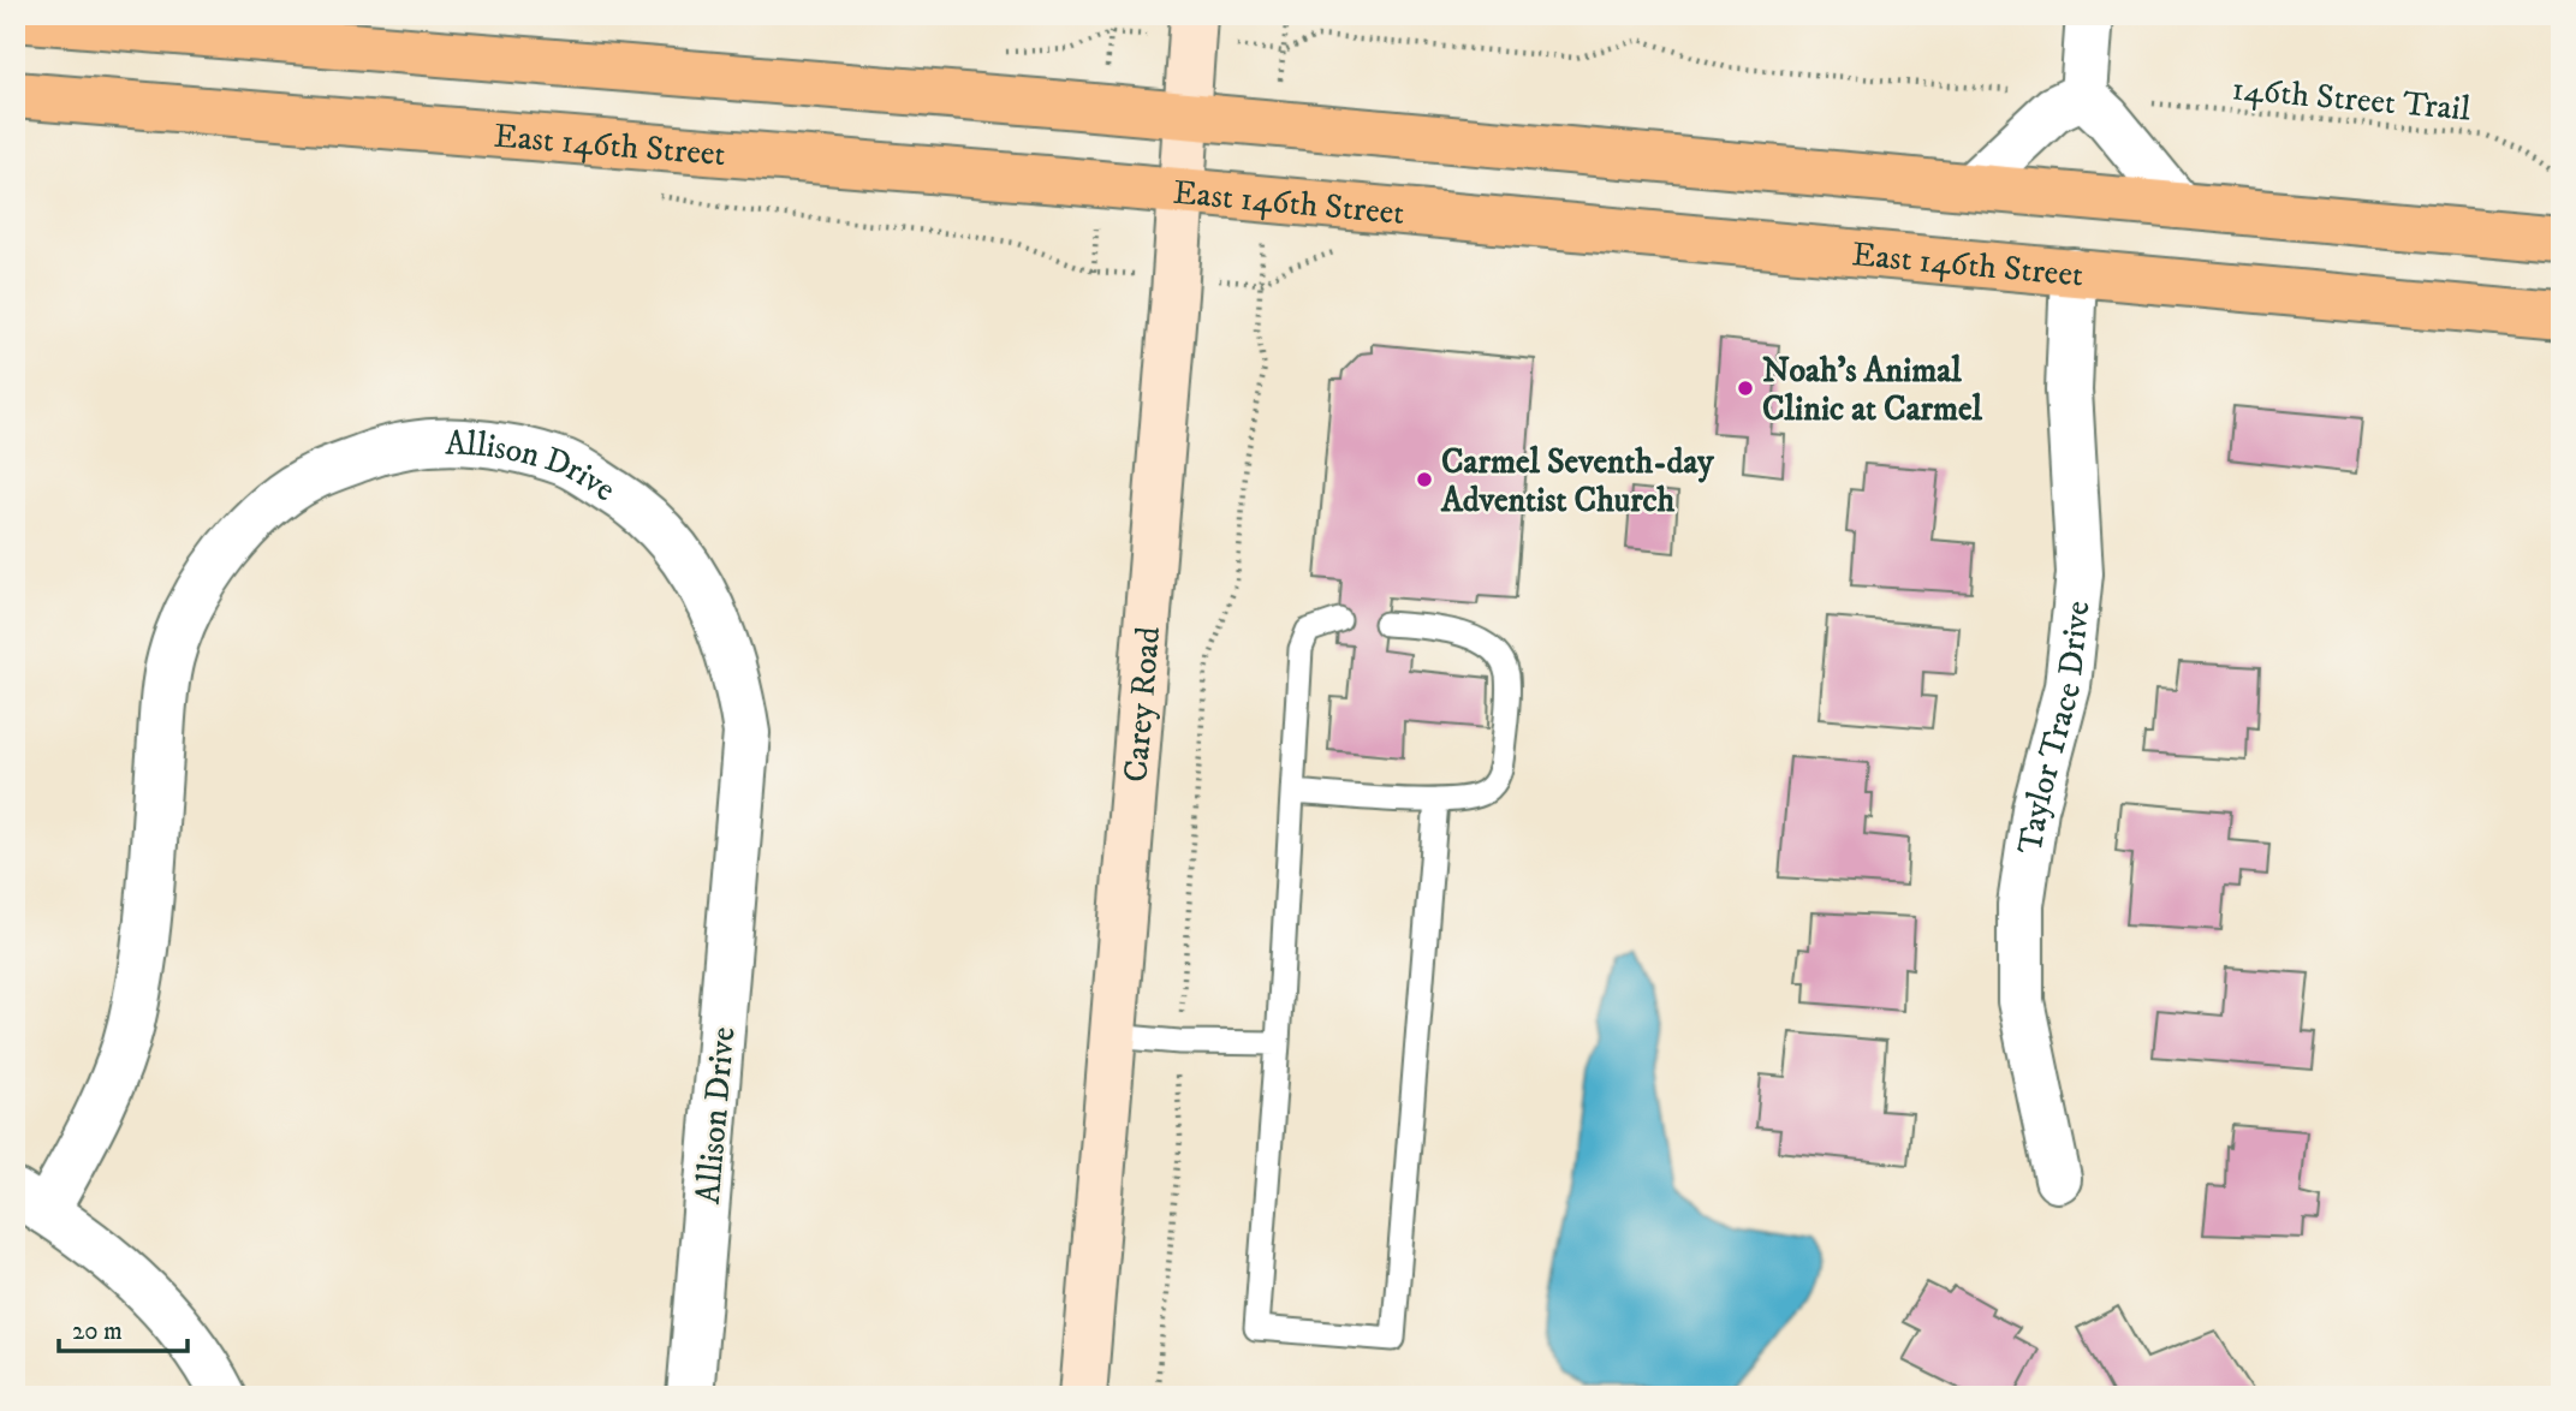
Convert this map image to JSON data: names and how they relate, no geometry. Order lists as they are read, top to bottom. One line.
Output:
{"streets":{"main road":["East 146th Street"],"street":["Allison Drive","Carey Road","Taylor Trace Drive"],"path":["146th Street Trail"]},"crossings":[["East 146th Street","Carey Road"],["East 146th Street","Taylor Trace Drive"]],"places":["Noah's Animal Clinic at Carmel","Carmel Seventh-day Adventist Church"],"scale_bar":"20 m"}
